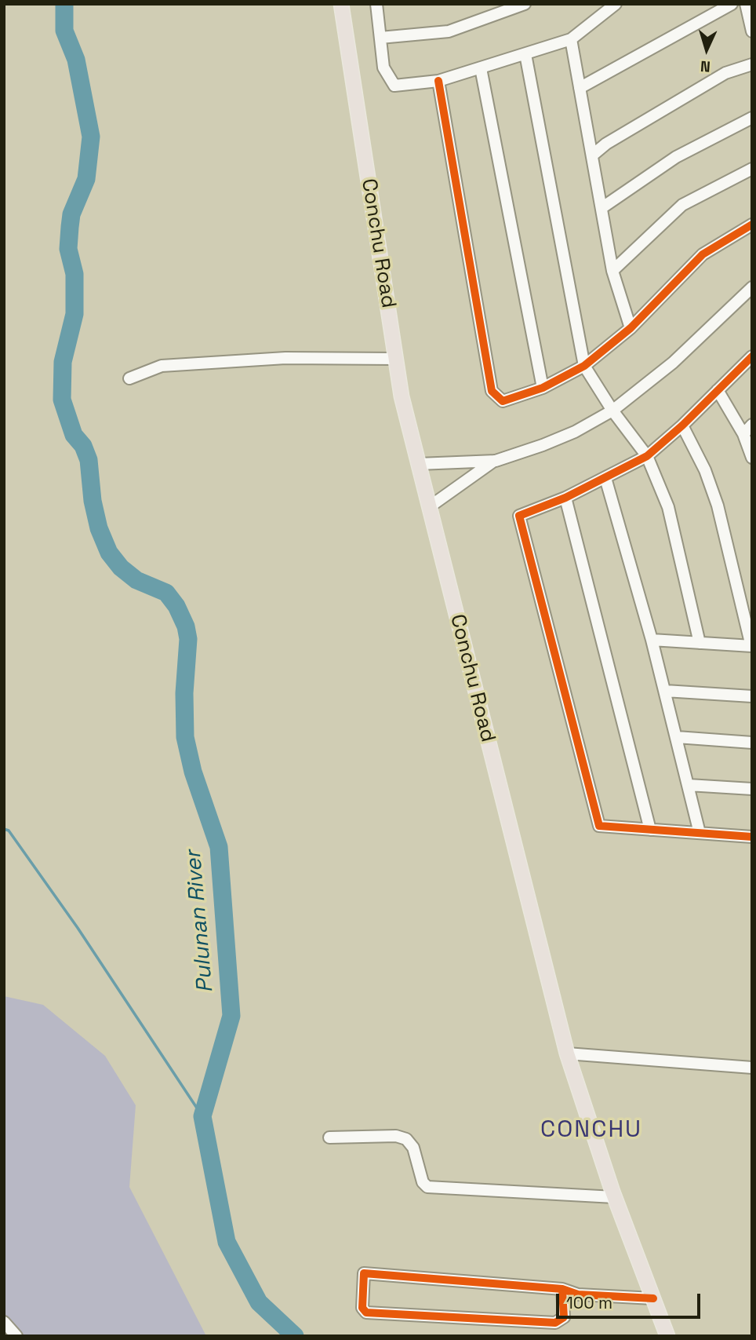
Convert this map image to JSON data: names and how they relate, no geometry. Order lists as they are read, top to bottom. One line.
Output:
{"streets":{"main road":["Conchu Road"]},"districts":["CONCHU"],"water":["Pulunan River"],"scale_bar":"100 m","north":"bottom"}
